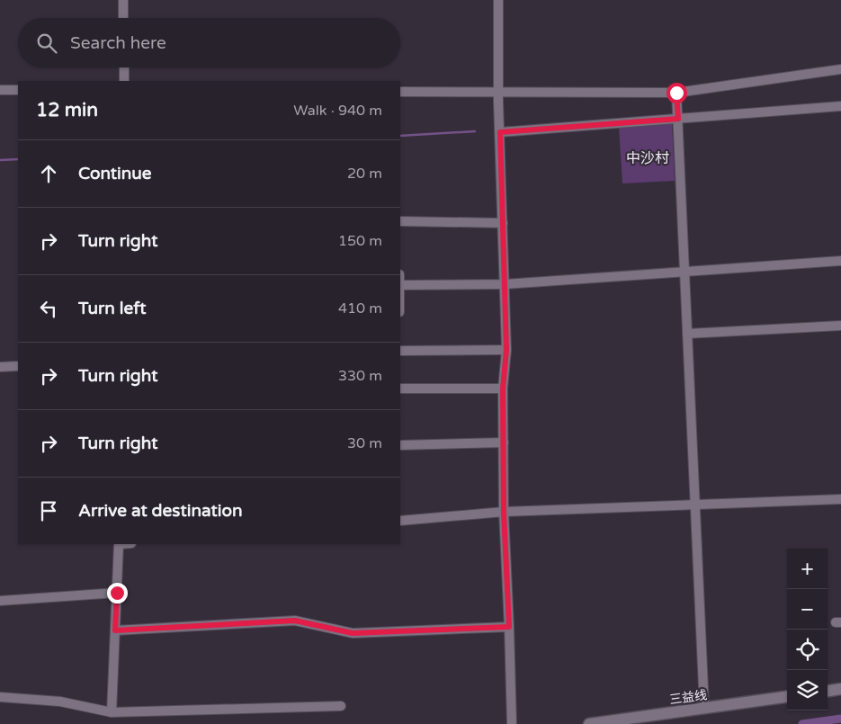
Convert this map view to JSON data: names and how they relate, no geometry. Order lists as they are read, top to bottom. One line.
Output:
{"streets":{"main road":["三益线"]},"districts":["中沙村"],"page":{"search":"Search here","heading":["12 min","Walk · 940 m"],"list":[["Continue","20 m"],["Turn right","150 m"],["Turn left","410 m"],["Turn right","330 m"],["Turn right","30 m"],"Arrive at destination"],"map_buttons":["+","−"]}}
